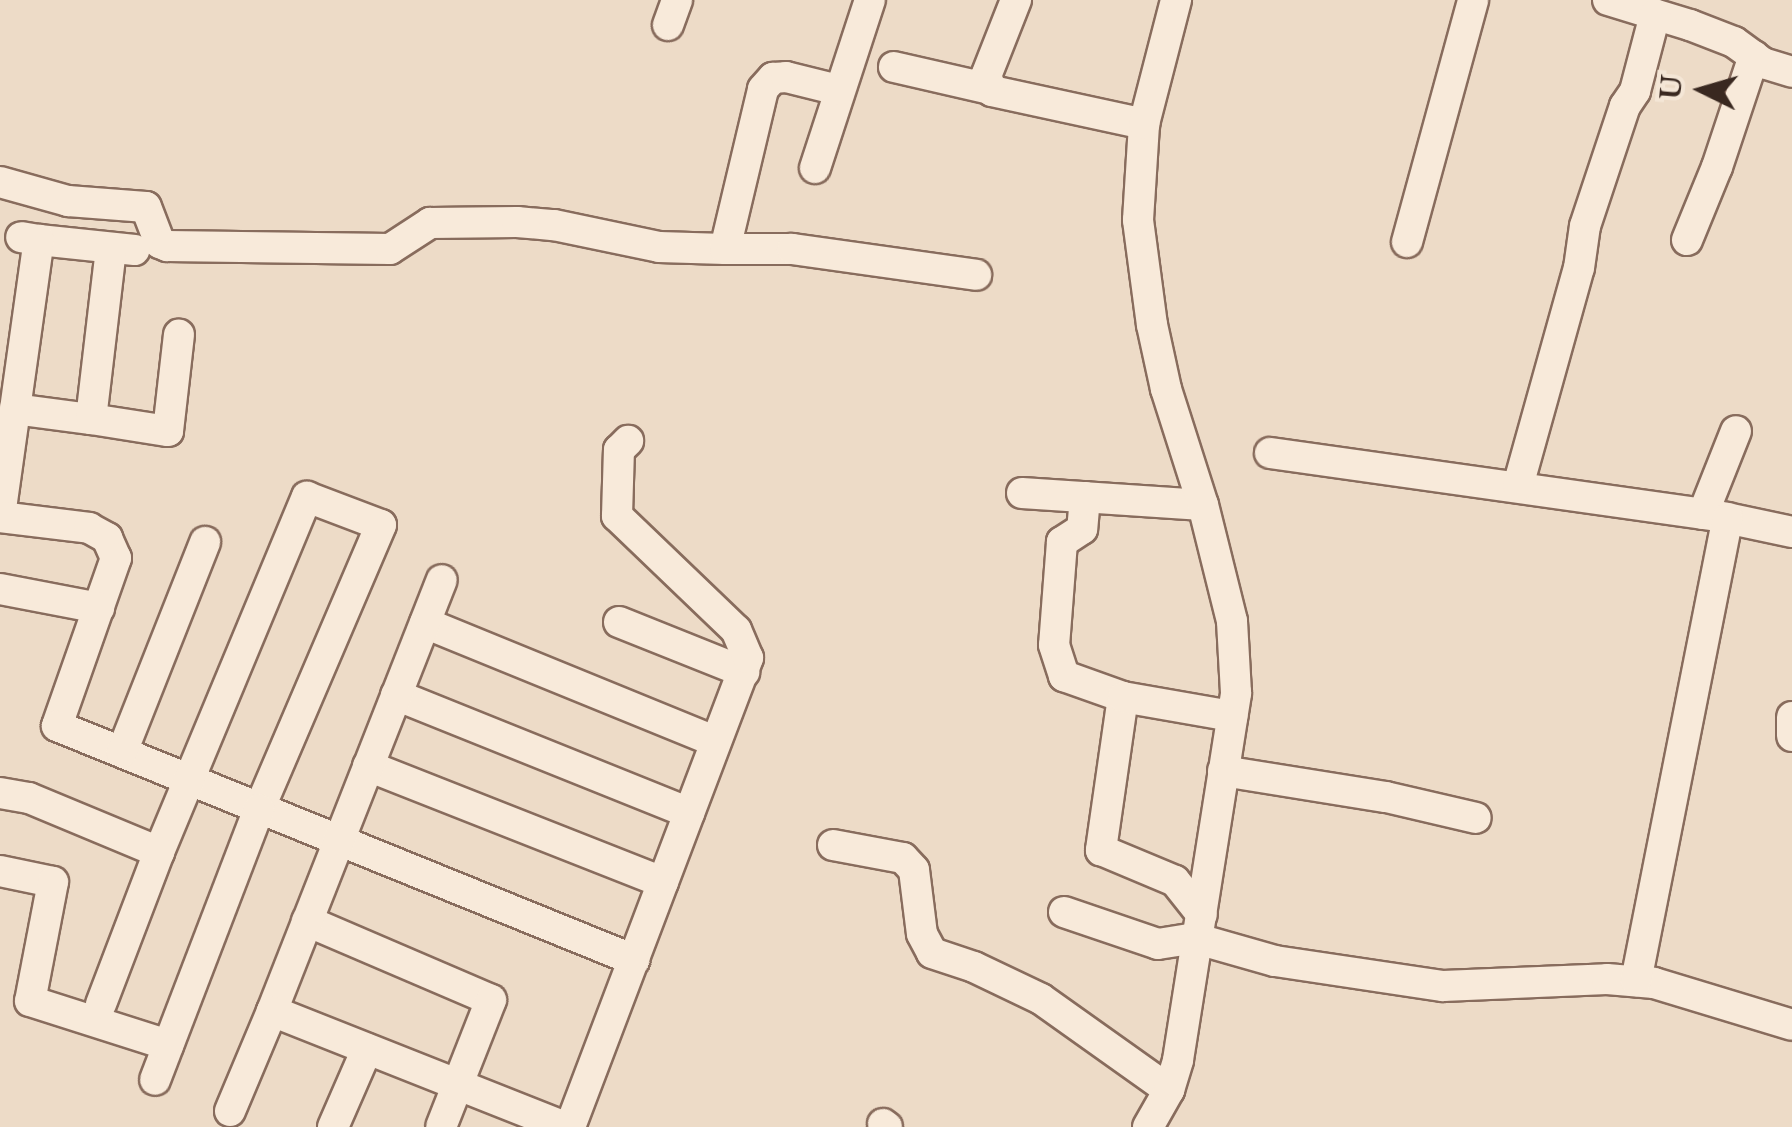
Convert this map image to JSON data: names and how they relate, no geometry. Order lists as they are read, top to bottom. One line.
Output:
{"north":"left"}
